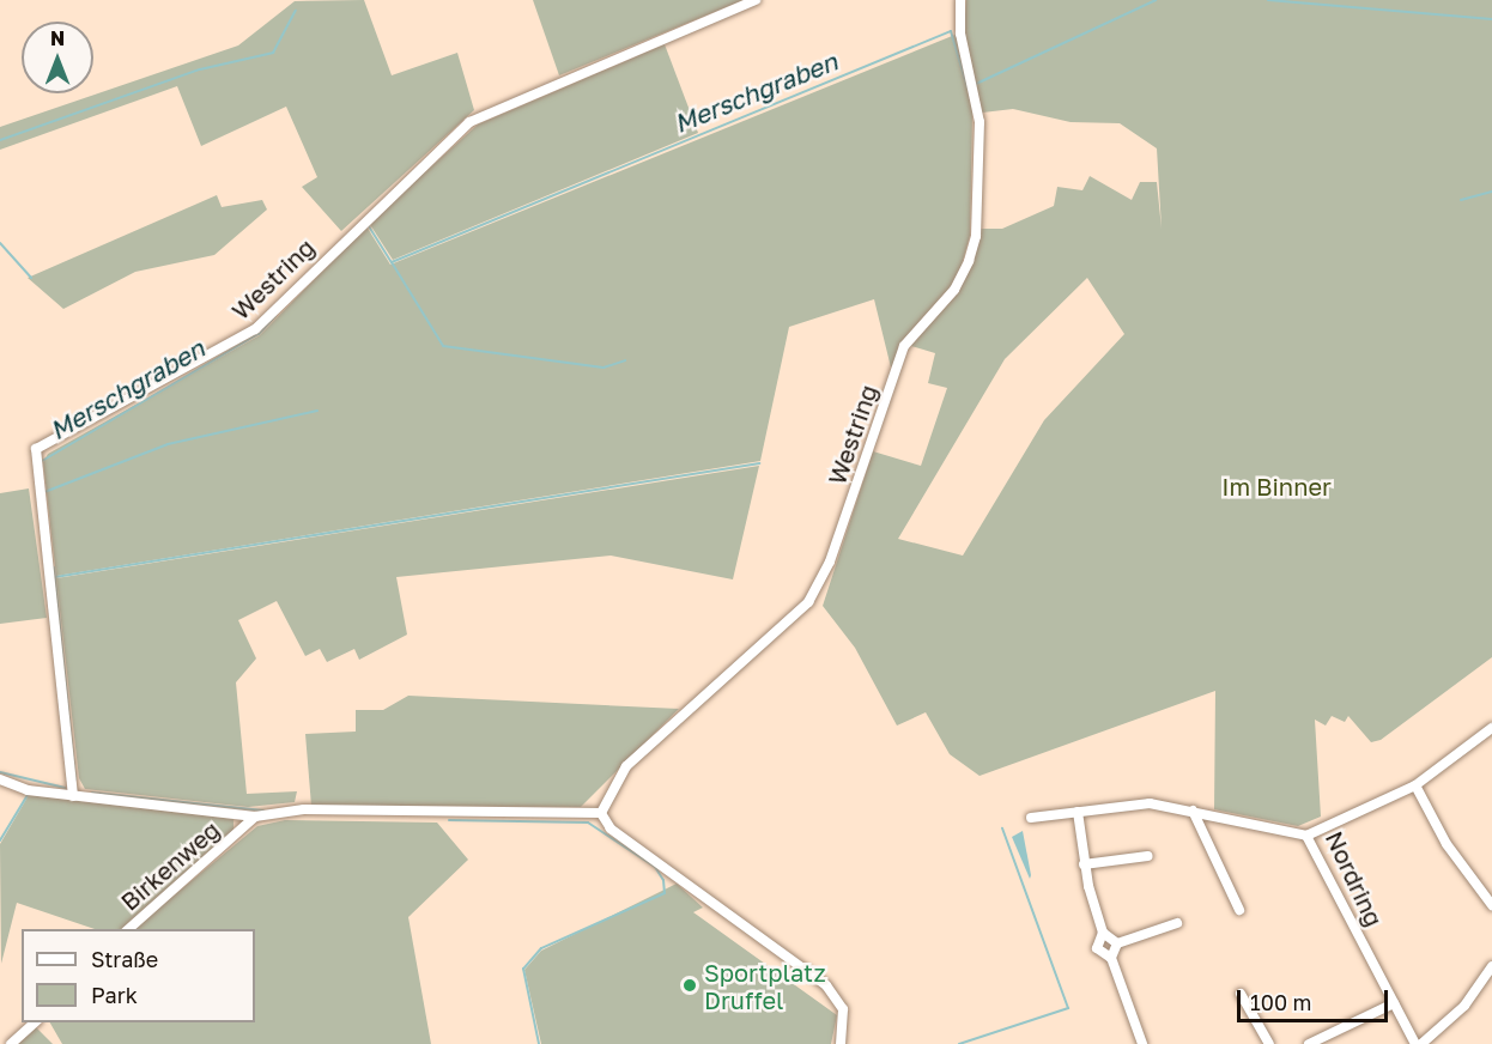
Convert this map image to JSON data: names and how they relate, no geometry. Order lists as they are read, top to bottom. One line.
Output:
{"streets":{"street":["Westring","Birkenweg","Nordring"]},"water":["Merschgraben"],"parks":["Im Binner"],"places":["Sportplatz Druffel"],"legend":["Straße","Park"],"scale_bar":"100 m","north":"top"}
